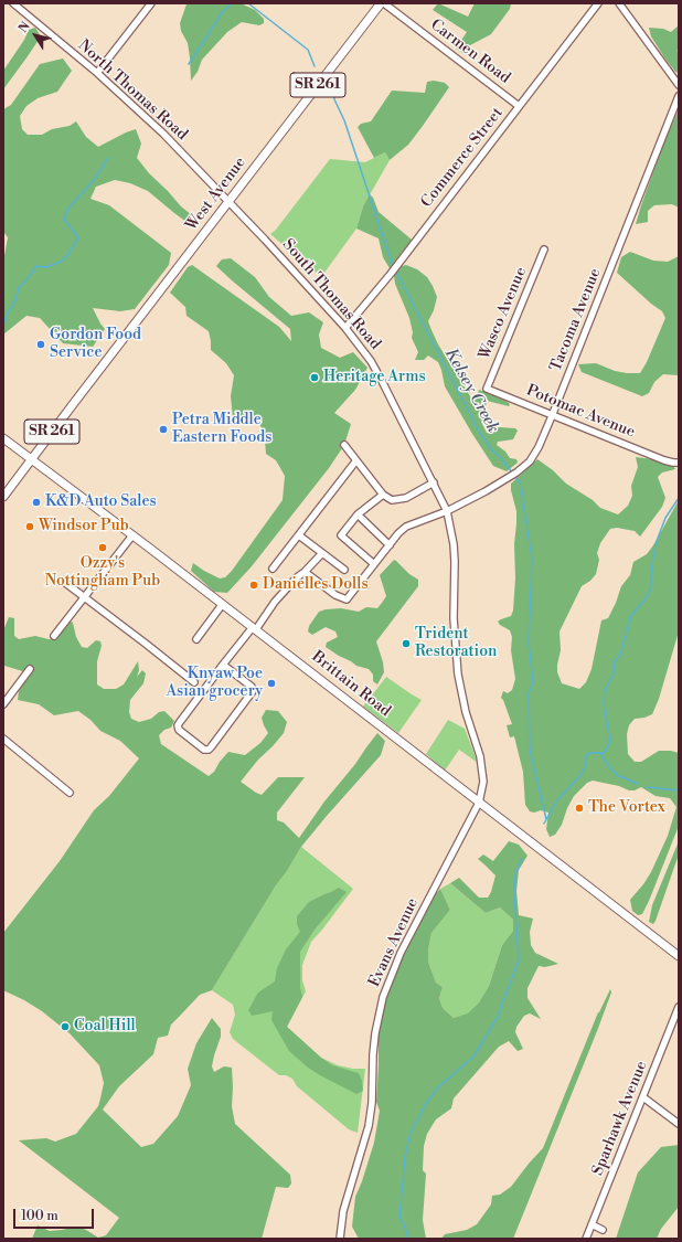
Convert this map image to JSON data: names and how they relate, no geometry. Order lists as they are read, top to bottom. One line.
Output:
{"streets":{"main road":["SR 261","West Avenue","Brittain Road"],"street":["Carmen Road","North Thomas Road","Commerce Street","South Thomas Road","Wasco Avenue","Tacoma Avenue","Potomac Avenue","Evans Avenue","Sparhawk Avenue"]},"crossings":[["Carmen Road","Commerce Street"],["SR 261","West Avenue"],["SR 261","Brittain Road"],["North Thomas Road","West Avenue"],["North Thomas Road","South Thomas Road"],["Commerce Street","South Thomas Road"],["West Avenue","South Thomas Road"],["West Avenue","Brittain Road"],["South Thomas Road","Tacoma Avenue"],["South Thomas Road","Evans Avenue"],["Wasco Avenue","Potomac Avenue"],["Tacoma Avenue","Potomac Avenue"],["Brittain Road","Evans Avenue"]],"water":["Kelsey Creek"],"places":["Gordon Food Service","Heritage Arms","Petra Middle Eastern Foods","K&D Auto Sales","Windsor Pub","Ozzy's Nottingham Pub","Danielles Dolls","Trident Restoration","Knyaw Poe Asian grocery","The Vortex","Coal Hill"],"scale_bar":"100 m","north":"top left"}
